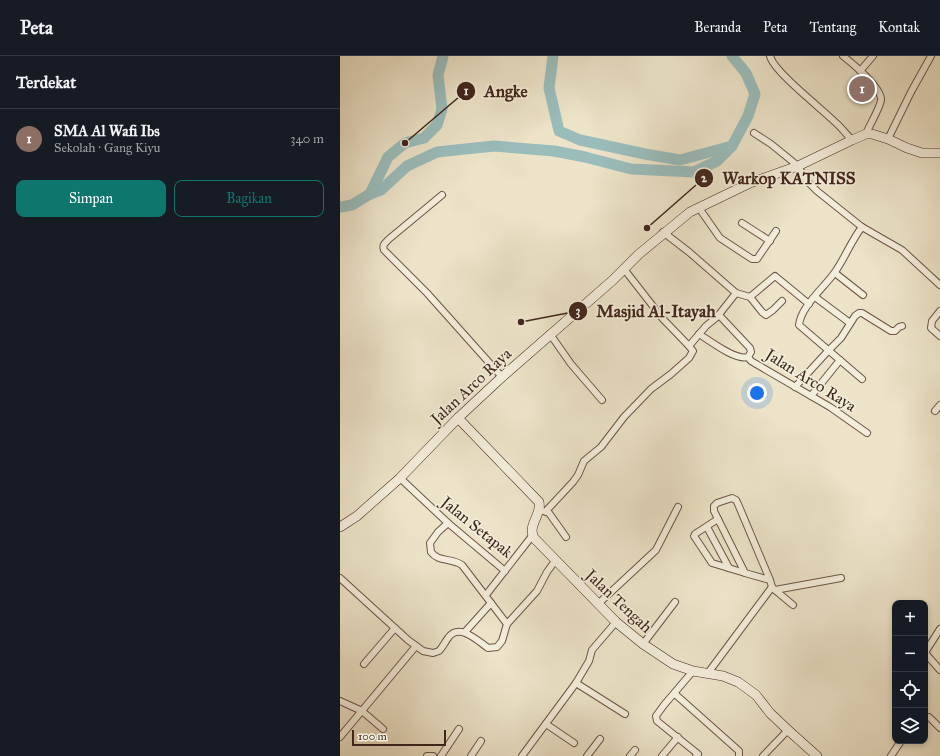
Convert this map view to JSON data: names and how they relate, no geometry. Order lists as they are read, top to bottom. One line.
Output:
{"streets":{"main road":["Jalan Arco Raya","Jalan Tengah"],"street":["Jalan Setapak"]},"crossings":[["Jalan Arco Raya","Jalan Setapak"],["Jalan Setapak","Jalan Tengah"]],"places":["Angke","Warkop KATNISS","Masjid Al-Itayah"],"scale_bar":"100 m","page":{"header":"Peta","nav":["Beranda","Peta","Tentang","Kontak"],"heading":"Terdekat","pins":"1","list":[{"mark":"1","name":"SMA Al Wafi Ibs","note":"Sekolah · Gang Kiyu","value":"340 m"}],"buttons":["Simpan","Bagikan"],"map_buttons":["+","−"],"scale":"100 m"}}
